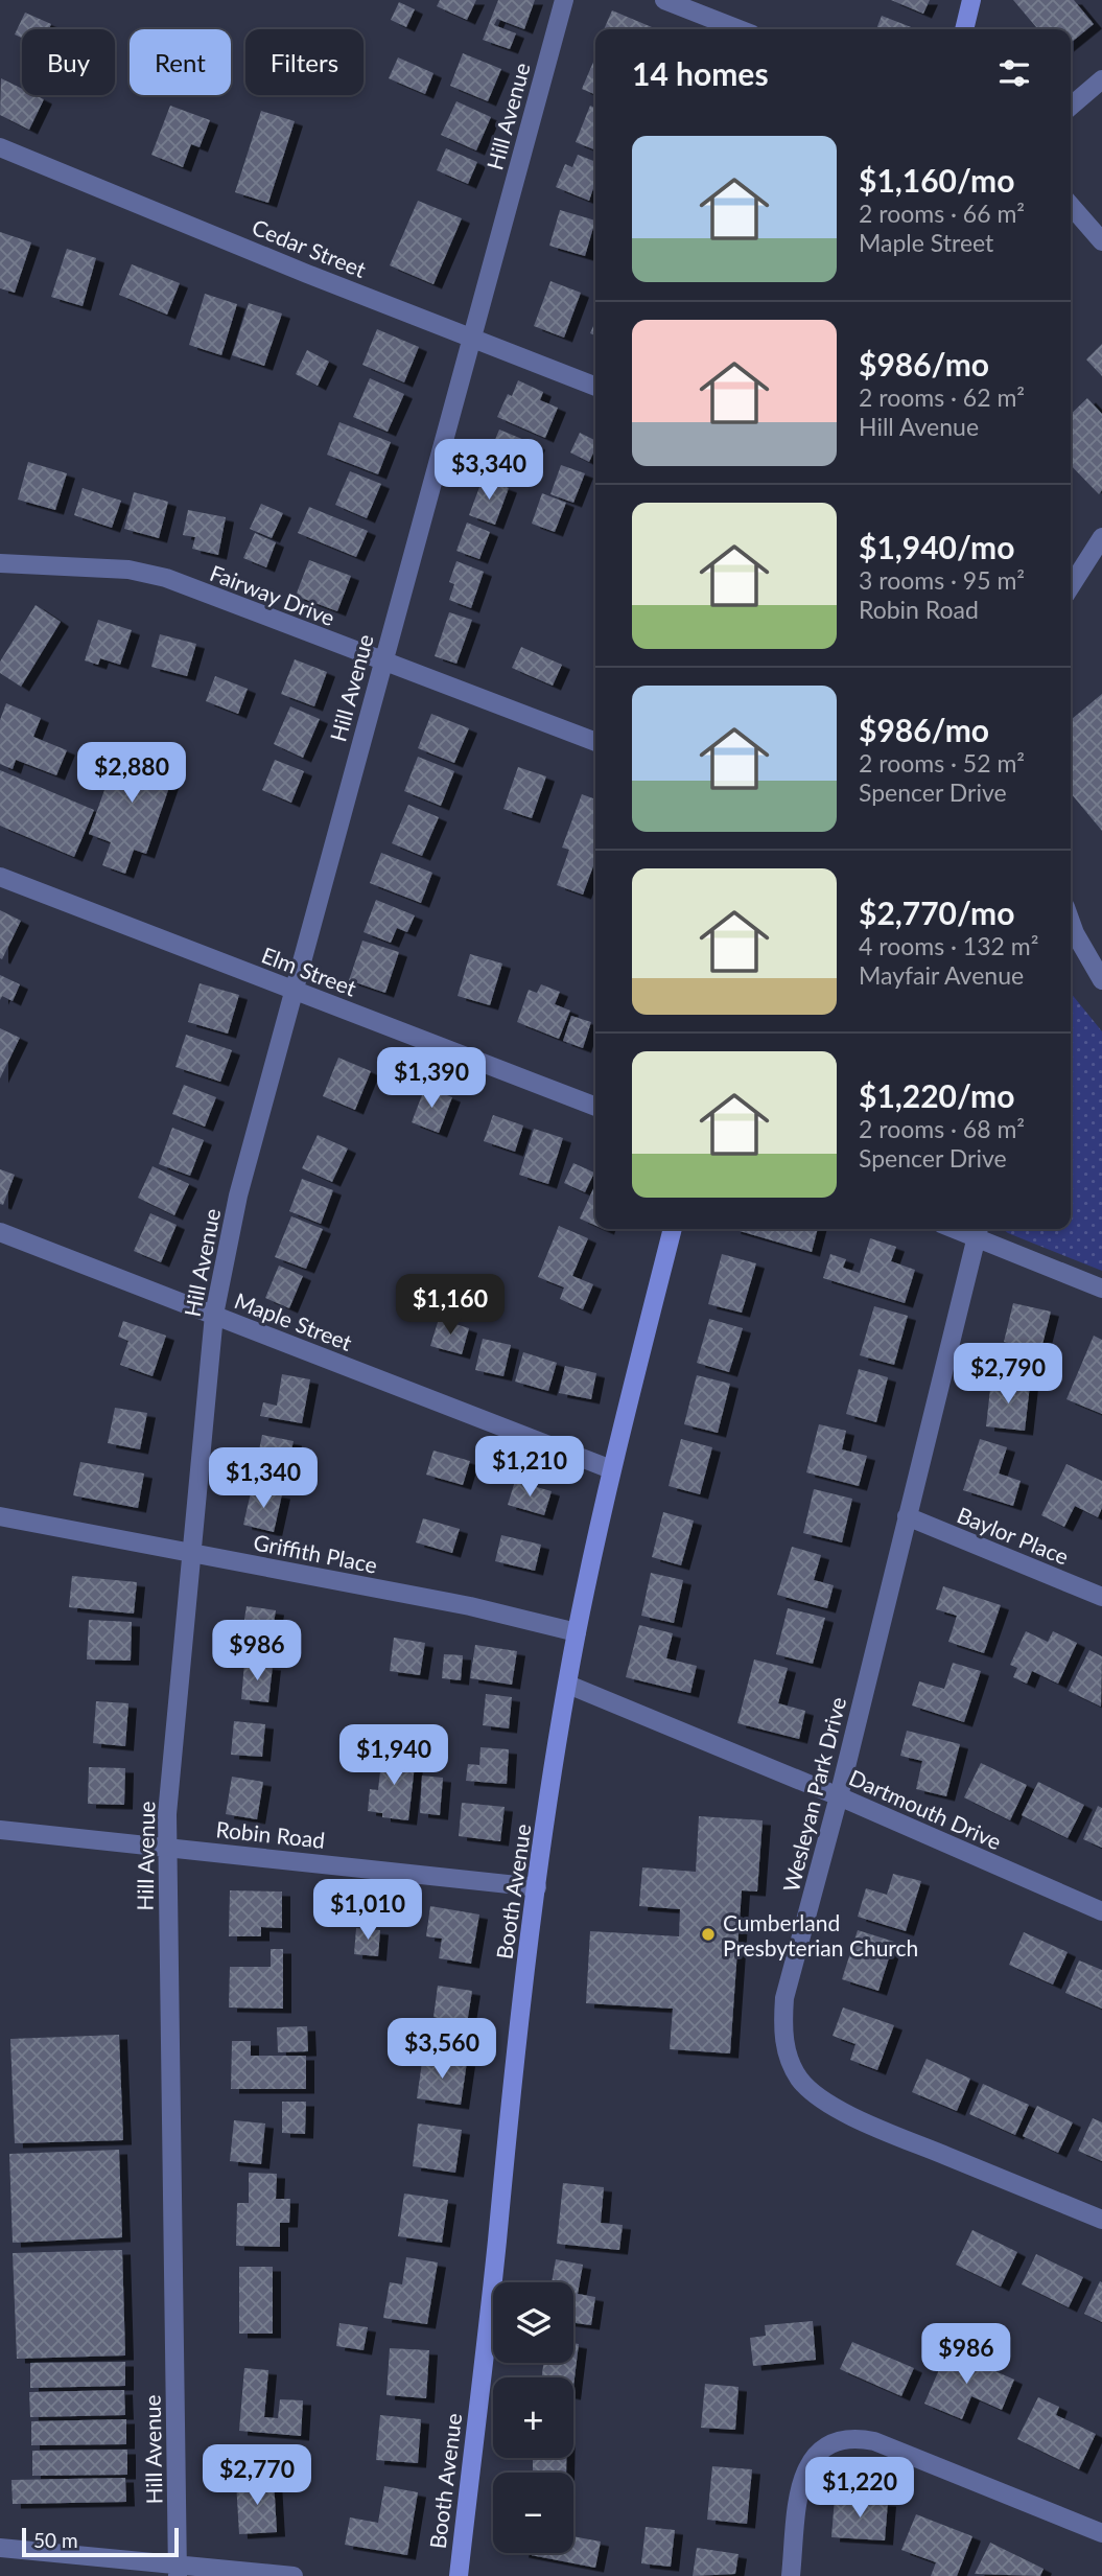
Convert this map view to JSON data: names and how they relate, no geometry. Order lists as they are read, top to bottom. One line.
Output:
{"streets":{"street":["Hill Avenue","Cedar Street","Fairway Drive","Elm Street","Maple Street","Baylor Place","Griffith Place","Wesleyan Park Drive","Dartmouth Drive","Robin Road","Booth Avenue"]},"crossings":[["Hill Avenue","Cedar Street"],["Hill Avenue","Fairway Drive"],["Hill Avenue","Elm Street"],["Hill Avenue","Maple Street"],["Hill Avenue","Griffith Place"],["Hill Avenue","Robin Road"],["Maple Street","Booth Avenue"],["Baylor Place","Wesleyan Park Drive"],["Griffith Place","Booth Avenue"],["Wesleyan Park Drive","Dartmouth Drive"],["Dartmouth Drive","Booth Avenue"],["Robin Road","Booth Avenue"]],"places":["Cumberland Presbyterian Church"],"scale_bar":"50 m","page":{"chip":["Buy","Rent","Filters"],"heading":"14 homes","list":[{"name":"$1,160/mo","note":"2 rooms · 66 m² · Maple Street"},{"name":"$986/mo","note":"2 rooms · 62 m² · Hill Avenue"},{"name":"$1,940/mo","note":"3 rooms · 95 m² · Robin Road"},{"name":"$986/mo","note":"2 rooms · 52 m² · Spencer Drive"},{"name":"$2,770/mo","note":"4 rooms · 132 m² · Mayfair Avenue"},{"name":"$1,220/mo","note":"2 rooms · 68 m² · Spencer Drive"}],"price":["$3,340","$2,880","$1,390","$1,160","$2,790","$1,210","$1,340","$986","$1,940","$1,010","$3,560","$986","$2,770","$1,220"],"map_buttons":["+","−"],"scale":"50 m"}}
